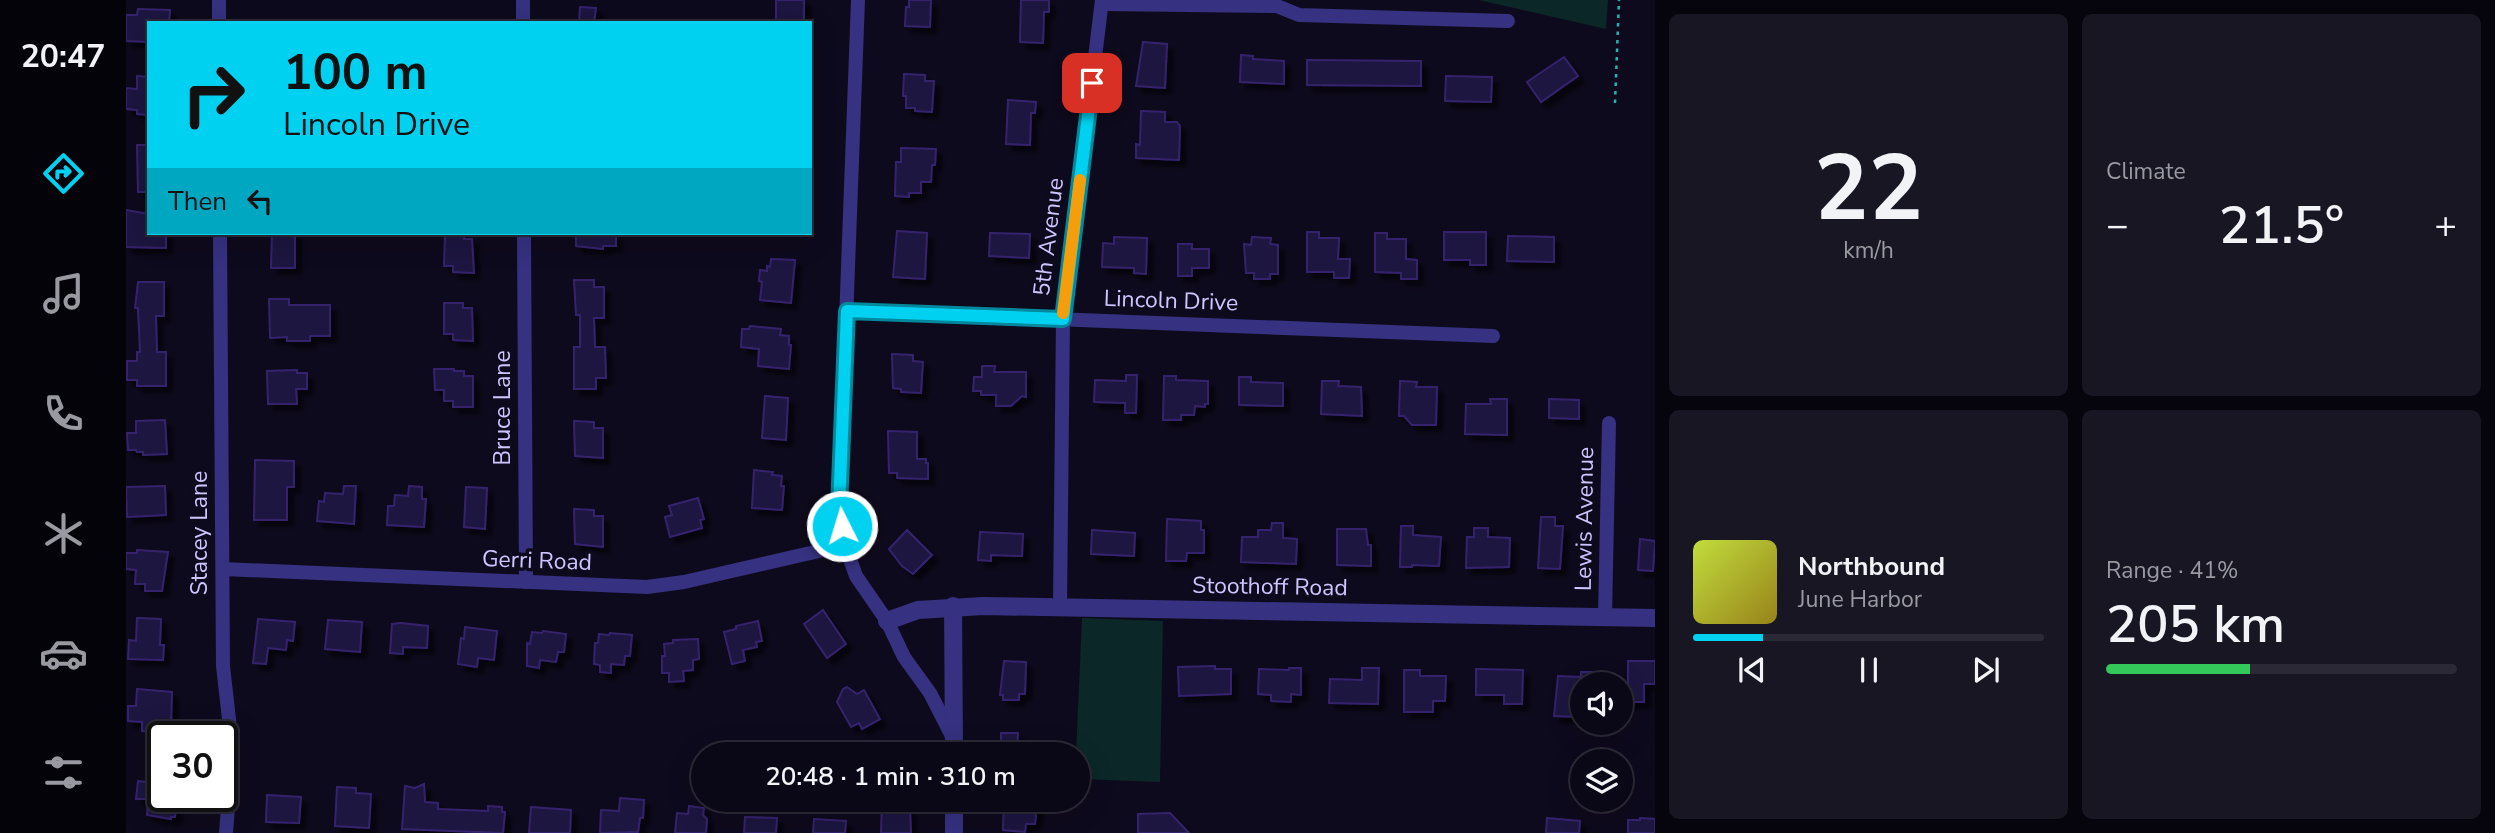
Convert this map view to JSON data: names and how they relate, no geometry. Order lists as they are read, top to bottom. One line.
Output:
{"streets":{"street":["5th Avenue","Lincoln Drive","Bruce Lane","Lewis Avenue","Stacey Lane","Gerri Road","Stoothoff Road"]},"crossings":[["5th Avenue","Lincoln Drive"],["5th Avenue","Stoothoff Road"],["Bruce Lane","Gerri Road"],["Lewis Avenue","Stoothoff Road"],["Stacey Lane","Gerri Road"]],"page":{"tabs":"20:47","tile":[["22","km/h"],"Climate",["Range · 41%","205 km"]],"turn":["100 m","Lincoln Drive"],"then":"Then","heat":["−","21.5°","+"],"song":["Northbound","June Harbor"],"limit":"30","trip":"20:48 · 1 min · 310 m"}}
